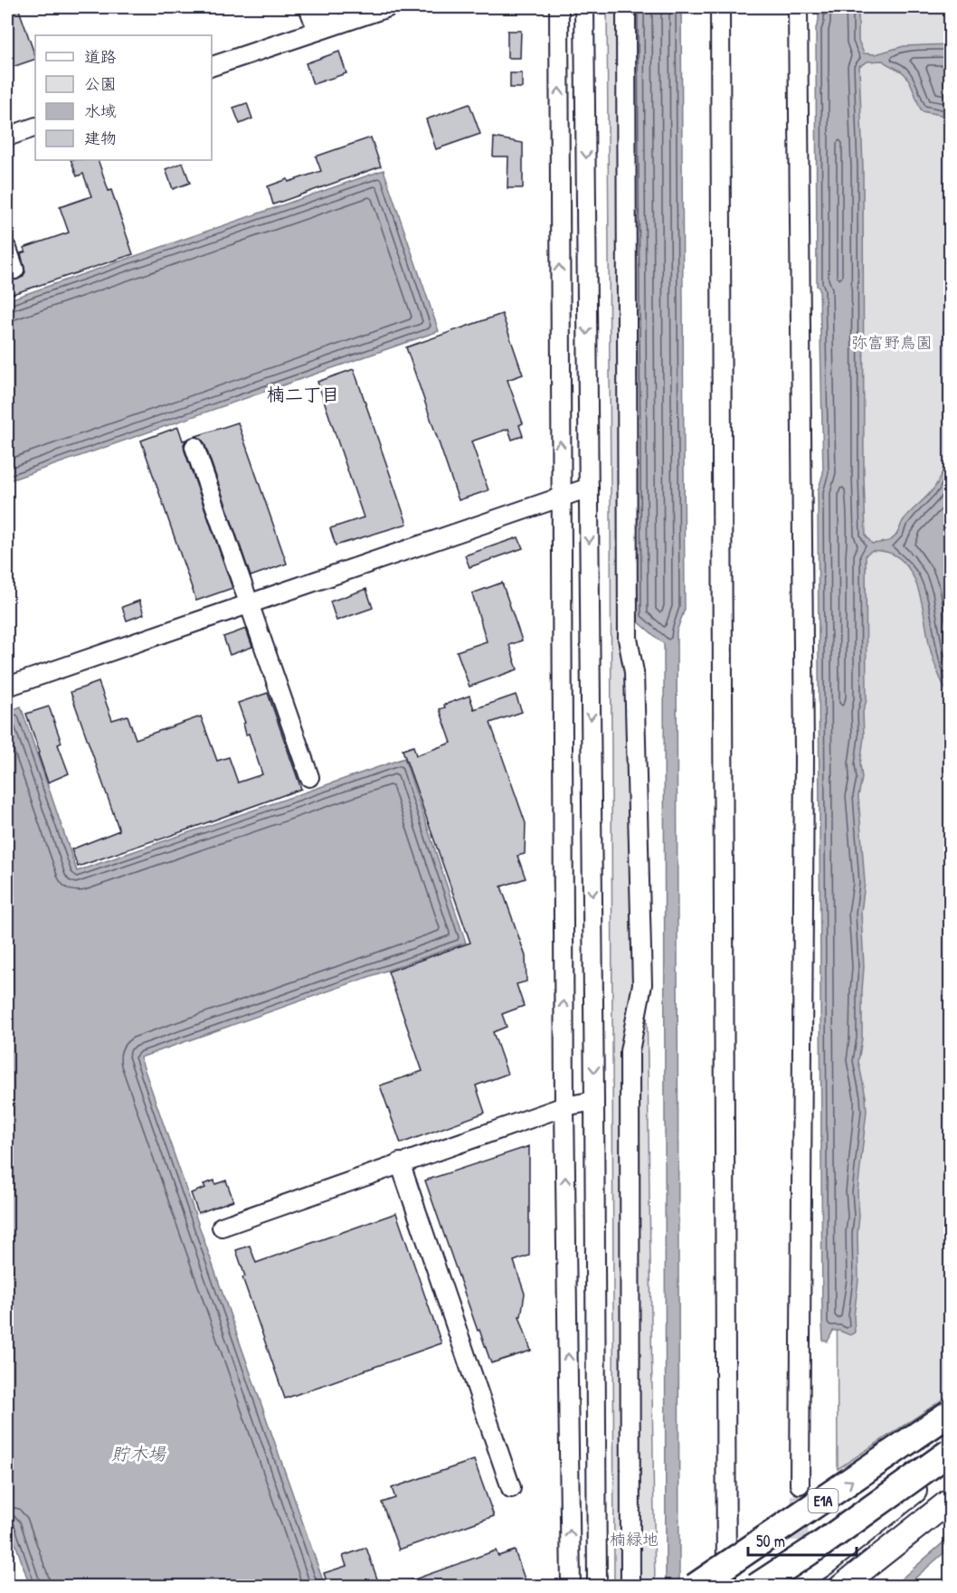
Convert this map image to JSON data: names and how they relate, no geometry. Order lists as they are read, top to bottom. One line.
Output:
{"streets":{"highway":["E1A"]},"districts":["楠二丁目"],"water":["貯木場"],"parks":["弥富野鳥園","楠緑地"],"legend":["道路","公園","水域","建物"],"scale_bar":"50 m"}
